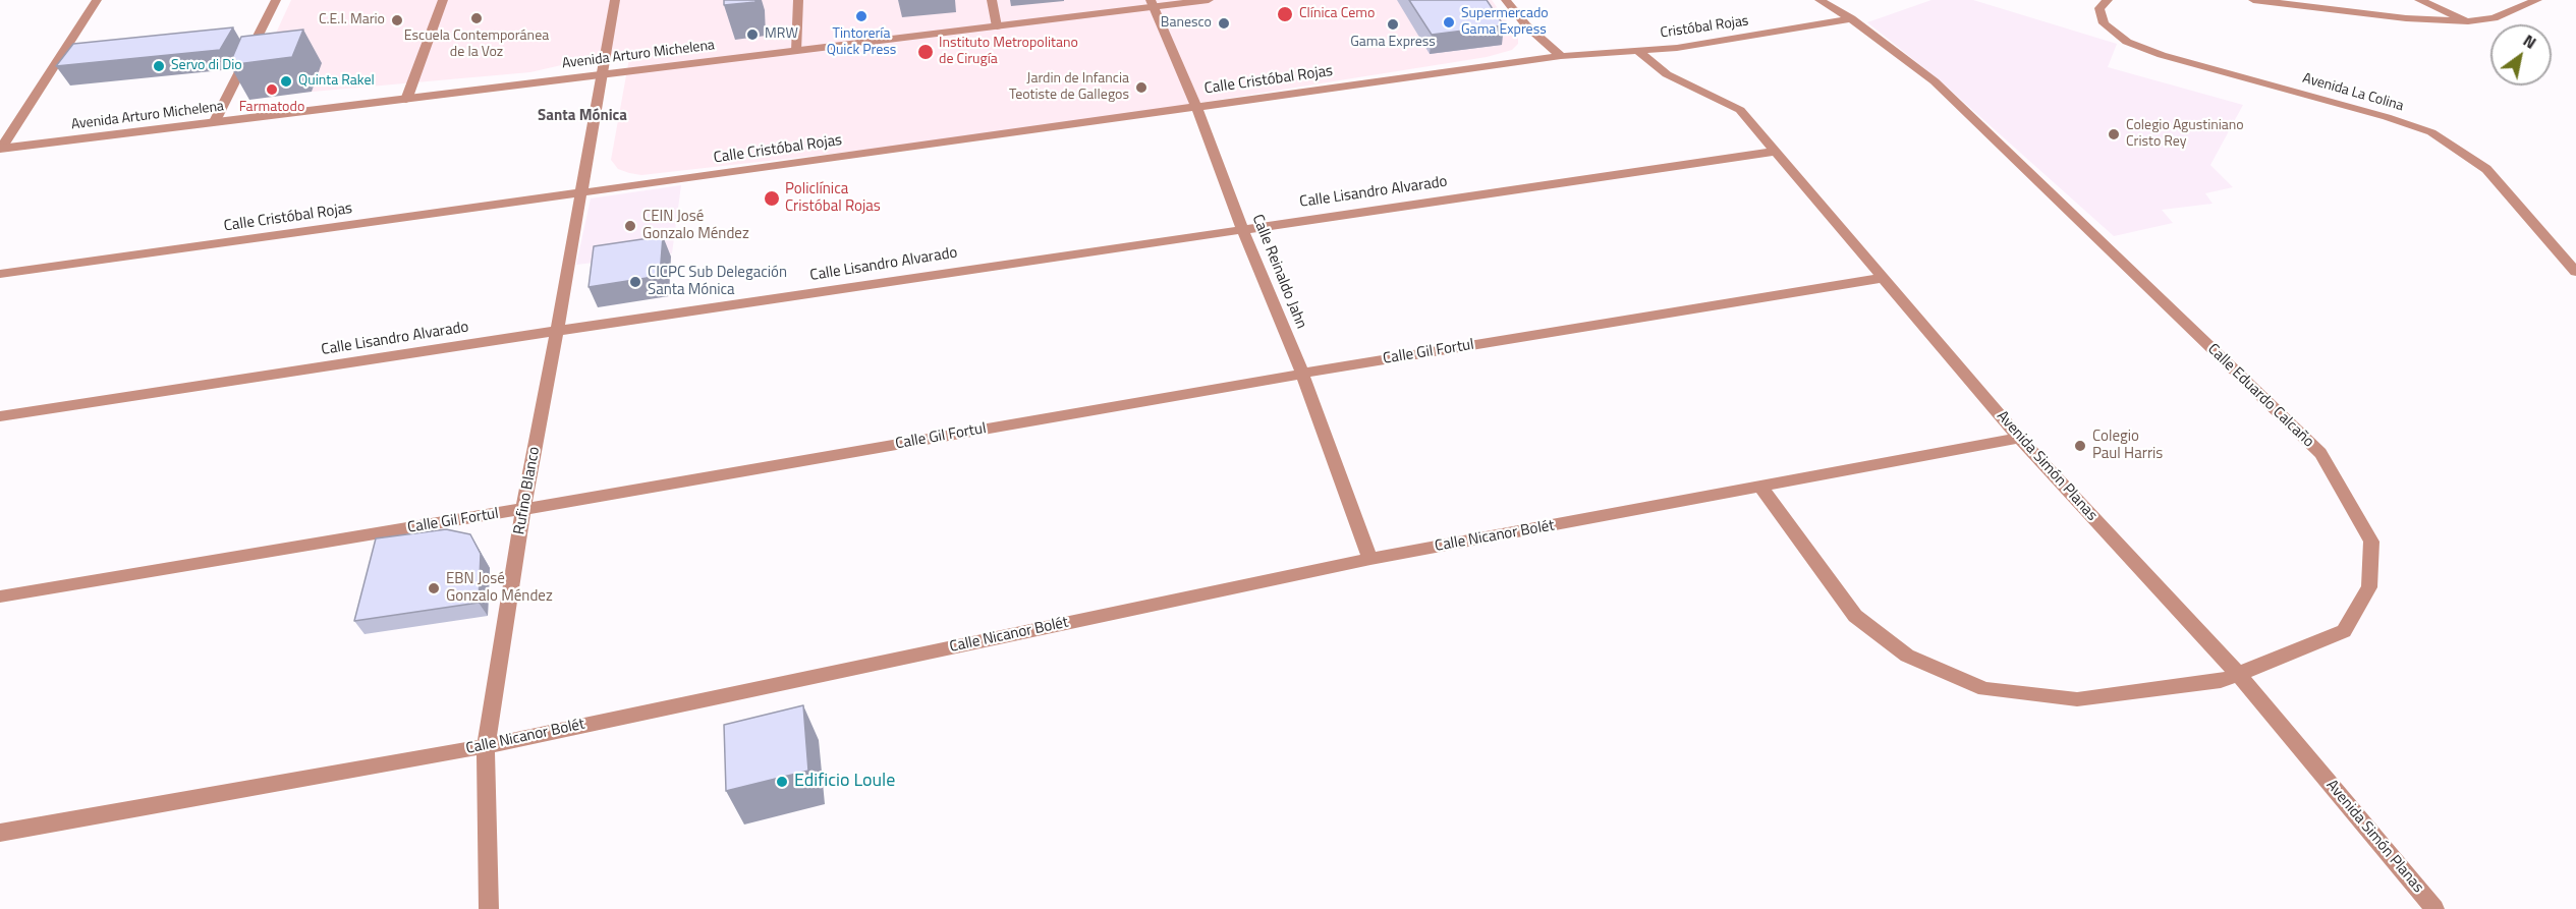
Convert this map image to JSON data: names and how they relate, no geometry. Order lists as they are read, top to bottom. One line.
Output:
{"streets":{"street":["Cristóbal Rojas","Avenida Arturo Michelena","Calle Cristóbal Rojas","Avenida La Colina","Calle Lisandro Alvarado","Calle Reinaldo Jahn","Calle Gil Fortul","Calle Eduardo Calcaño","Avenida Simón Planas","Rufino Blanco","Calle Nicanor Bolét"]},"crossings":[["Cristóbal Rojas","Calle Cristóbal Rojas"],["Cristóbal Rojas","Calle Eduardo Calcaño"],["Cristóbal Rojas","Avenida Simón Planas"],["Avenida Arturo Michelena","Calle Reinaldo Jahn"],["Avenida Arturo Michelena","Rufino Blanco"],["Calle Cristóbal Rojas","Calle Reinaldo Jahn"],["Calle Cristóbal Rojas","Rufino Blanco"],["Calle Lisandro Alvarado","Calle Reinaldo Jahn"],["Calle Lisandro Alvarado","Avenida Simón Planas"],["Calle Lisandro Alvarado","Rufino Blanco"],["Calle Reinaldo Jahn","Calle Gil Fortul"],["Calle Reinaldo Jahn","Calle Nicanor Bolét"],["Calle Gil Fortul","Avenida Simón Planas"],["Calle Gil Fortul","Rufino Blanco"],["Calle Eduardo Calcaño","Avenida Simón Planas"],["Calle Eduardo Calcaño","Calle Nicanor Bolét"],["Avenida Simón Planas","Calle Nicanor Bolét"],["Rufino Blanco","Calle Nicanor Bolét"]],"districts":["Santa Mónica"],"places":["Clínica Cemo","Tintorería Quick Press","Escuela Contemporánea de la Voz","C.E.I. Mario","Supermercado Gama Express","Banesco","Gama Express","MRW","Instituto Metropolitano de Cirugía","Servo di Dio","Quinta Rakel","Jardin de Infancia Teotiste de Gallegos","Farmatodo","Colegio Agustiniano Cristo Rey","Policlínica Cristóbal Rojas","CEIN José Gonzalo Méndez","CICPC Sub Delegación Santa Mónica","Colegio Paul Harris","EBN José Gonzalo Méndez","Edificio Loule"],"north":"top right"}
